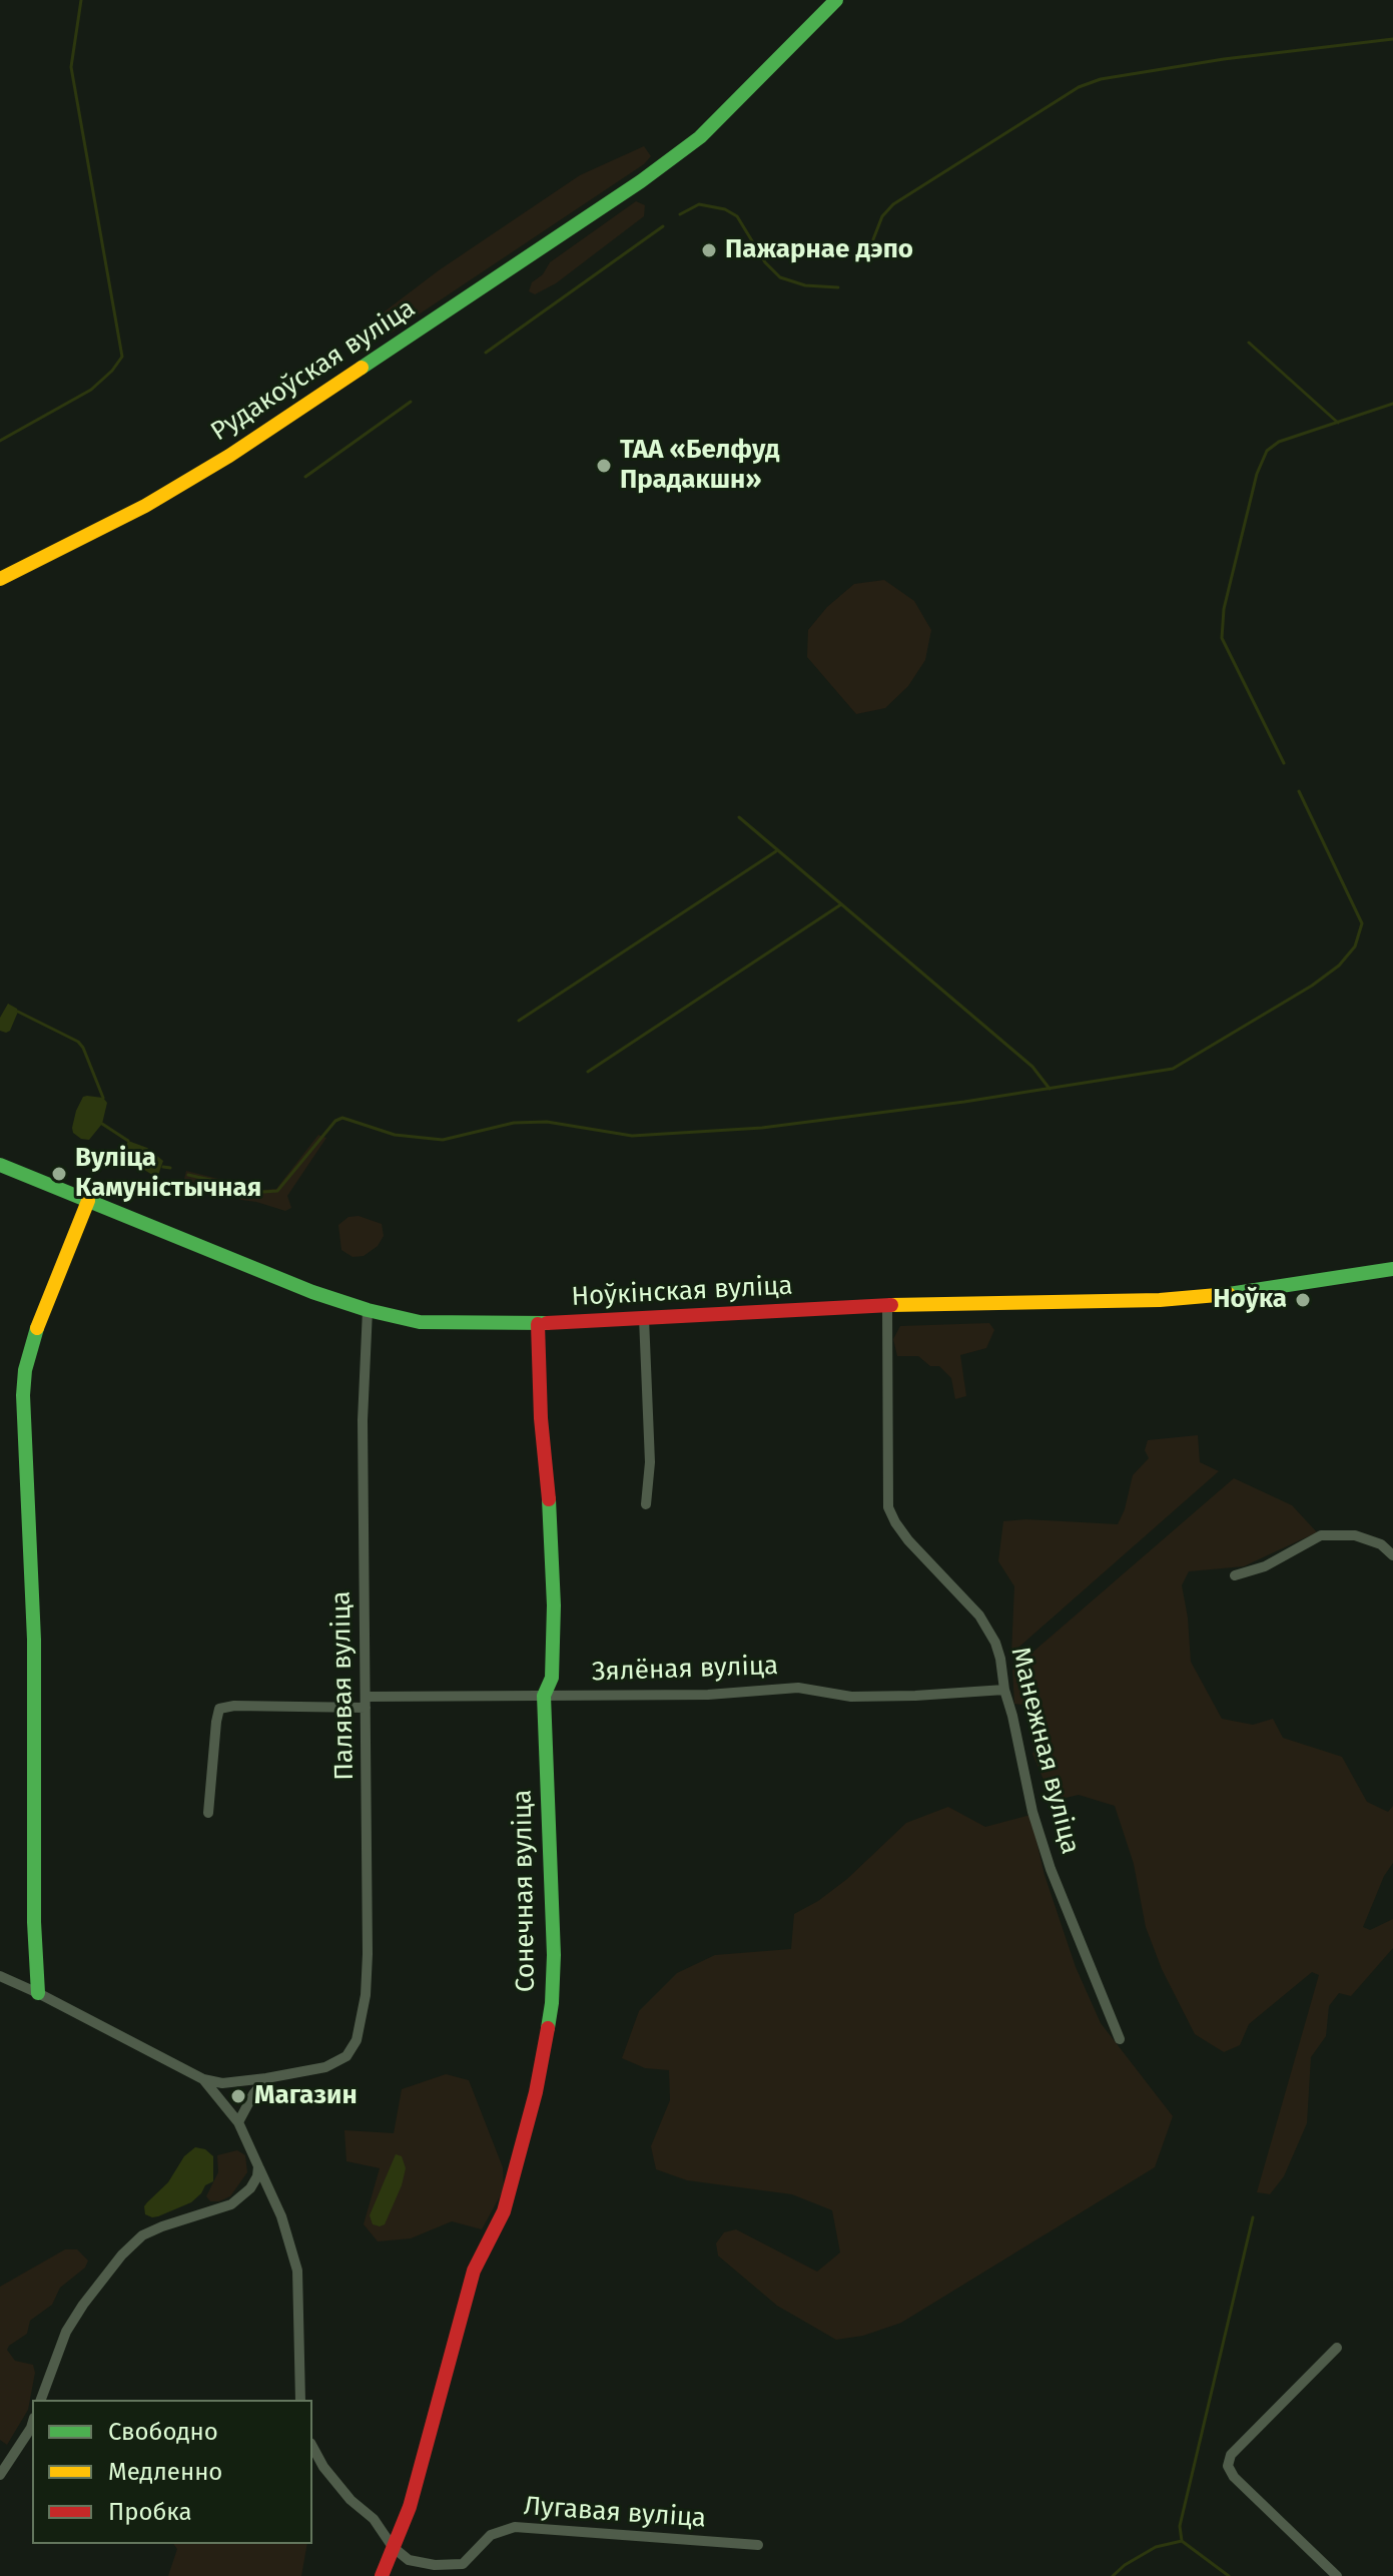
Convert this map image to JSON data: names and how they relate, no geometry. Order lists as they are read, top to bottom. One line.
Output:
{"streets":{"street":["Рудакоўская вуліца","Ноўкінская вуліца","Зялёная вуліца","Палявая вуліца","Манежная вуліца","Сонечная вуліца","Лугавая вуліца"]},"crossings":[["Ноўкінская вуліца","Палявая вуліца"],["Ноўкінская вуліца","Манежная вуліца"],["Ноўкінская вуліца","Сонечная вуліца"],["Зялёная вуліца","Палявая вуліца"],["Зялёная вуліца","Манежная вуліца"],["Зялёная вуліца","Сонечная вуліца"],["Сонечная вуліца","Лугавая вуліца"]],"places":["Пажарнае дэпо","ТАА «Белфуд Прадакшн»","Вуліца Камуністычная","Ноўка","Магазин"],"legend":["Свободно","Медленно","Пробка"]}
